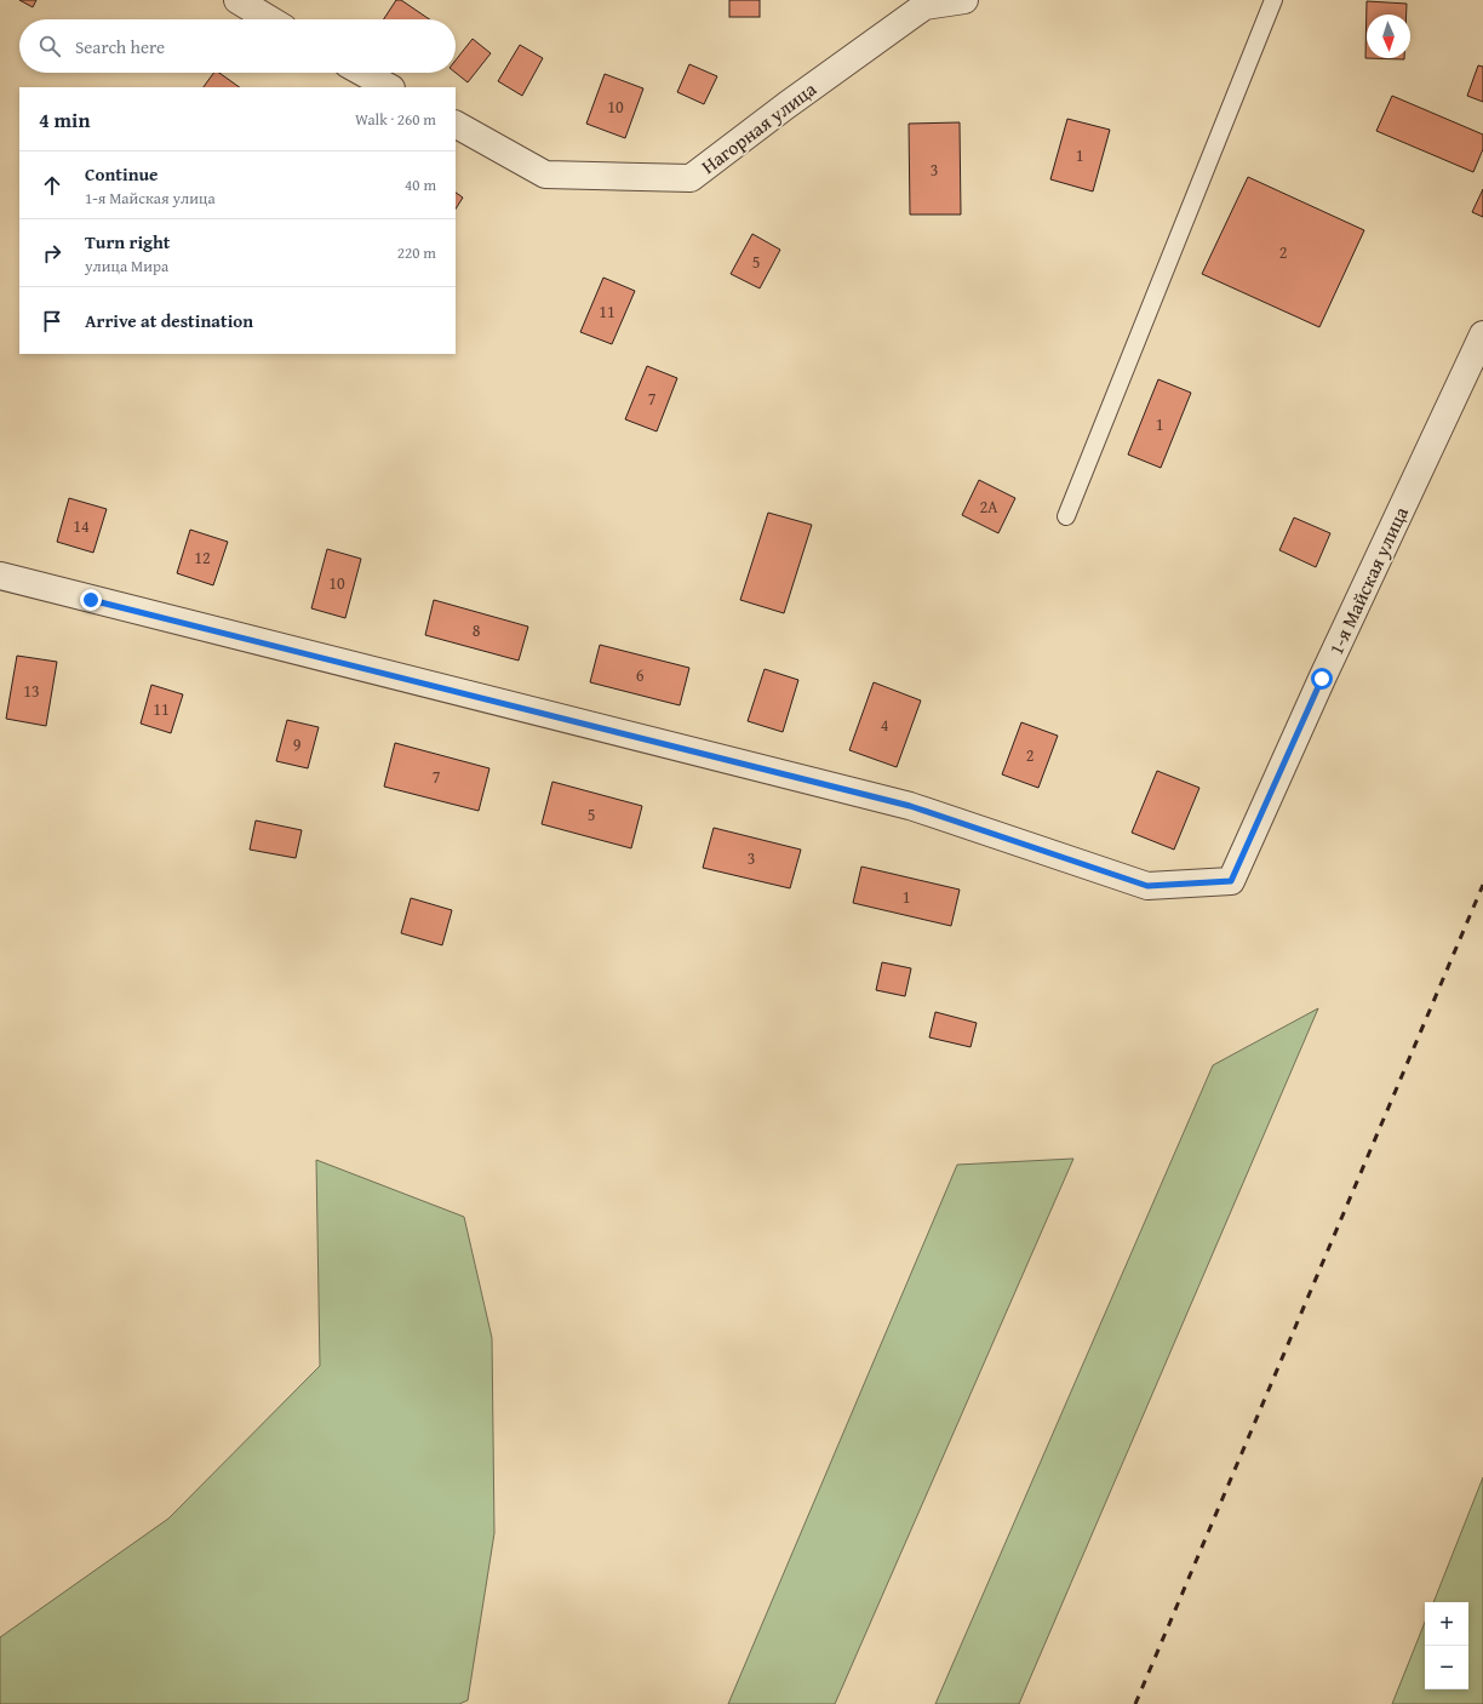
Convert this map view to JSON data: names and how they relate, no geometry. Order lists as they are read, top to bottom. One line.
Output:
{"streets":{"street":["Нагорная улица","1-я Майская улица"]},"house_numbers":["10","1","3","2","5","11","7","1","2А","14","12","10","8","6","13","11","4","9","2","7","5","3","1"],"north":"bottom","page":{"search":"Search here","heading":["4 min","Walk · 260 m"],"list":[["Continue","1-я Майская улица","40 m"],["Turn right","улица Мира","220 m"],"Arrive at destination"],"map_buttons":["+","−"]}}
